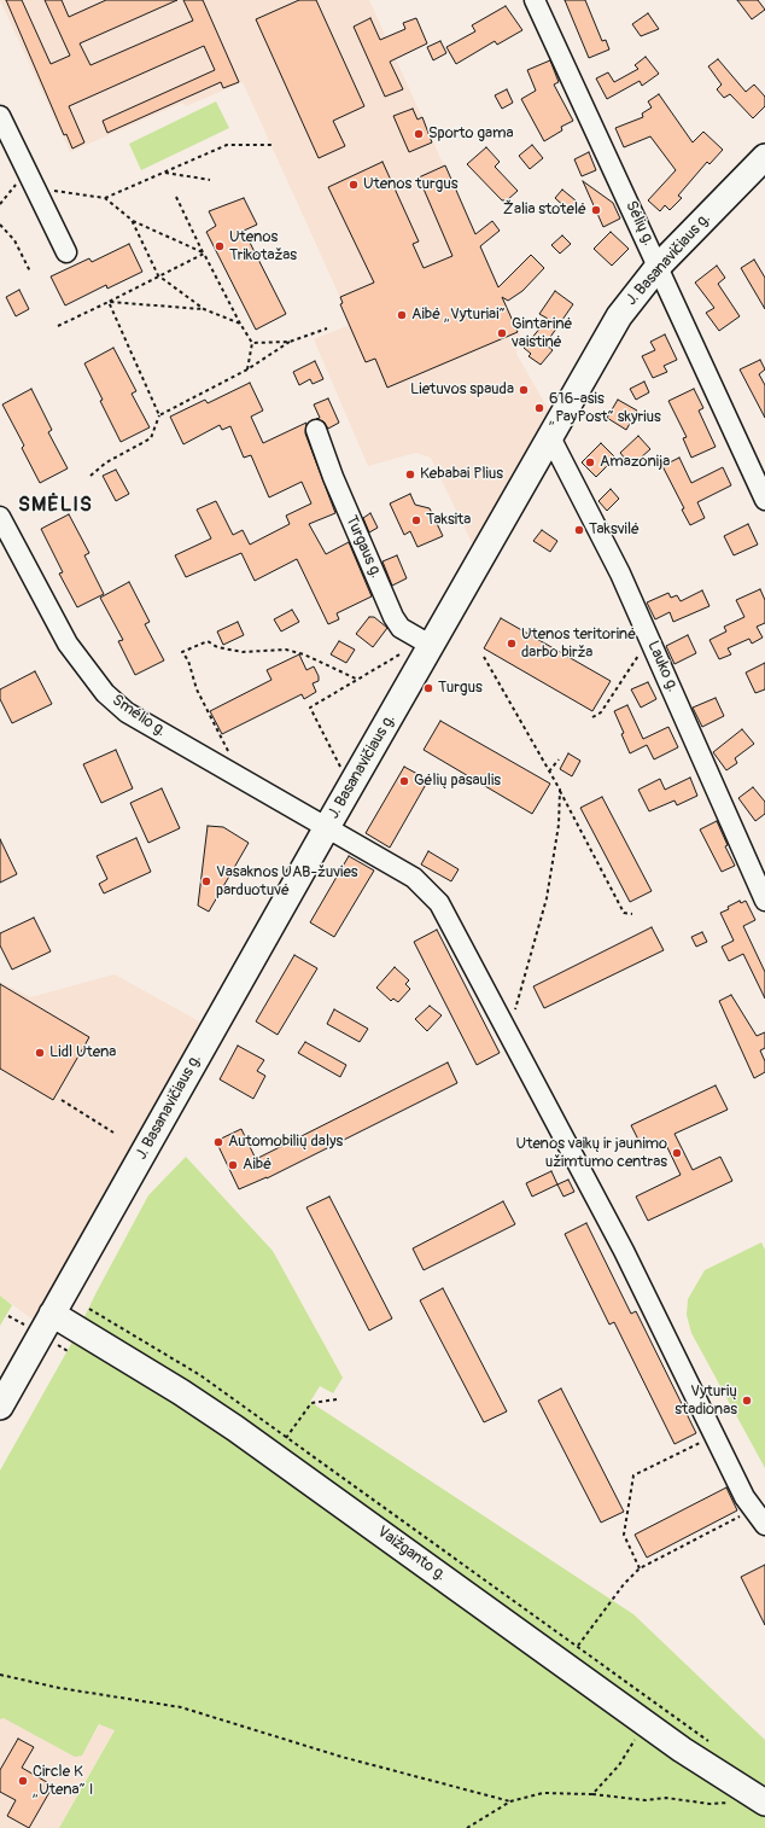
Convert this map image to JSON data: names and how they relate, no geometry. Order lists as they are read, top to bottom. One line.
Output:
{"streets":{"main road":["J. Basanavičiaus g.","Vaižganto g."],"street":["Sėlių g.","Turgaus g.","Lauko g.","Smėlio g."]},"crossings":[["Sėlių g.","J. Basanavičiaus g."],["J. Basanavičiaus g.","Turgaus g."],["J. Basanavičiaus g.","Lauko g."],["J. Basanavičiaus g.","Smėlio g."],["J. Basanavičiaus g.","Vaižganto g."]],"districts":["SMĖLIS"],"places":["Sporto gama","Utenos turgus","Žalia stotelė","Utenos Trikotažas","Aibė „Vyturiai“","Gintarinė vaistinė","Lietuvos spauda","616-asis „PayPost“ skyrius","Amazonija","Kebabai Plius","Taksita","Taksvilė","Utenos teritorinė darbo birža","Turgus","Gėlių pasaulis","Vasaknos UAB-žuvies parduotuvė","Lidl Utena","Automobilių dalys","Utenos vaikų ir jaunimo užimtumo centras","Aibė","Vyturių stadionas","Circle K „Utena“ I"]}
